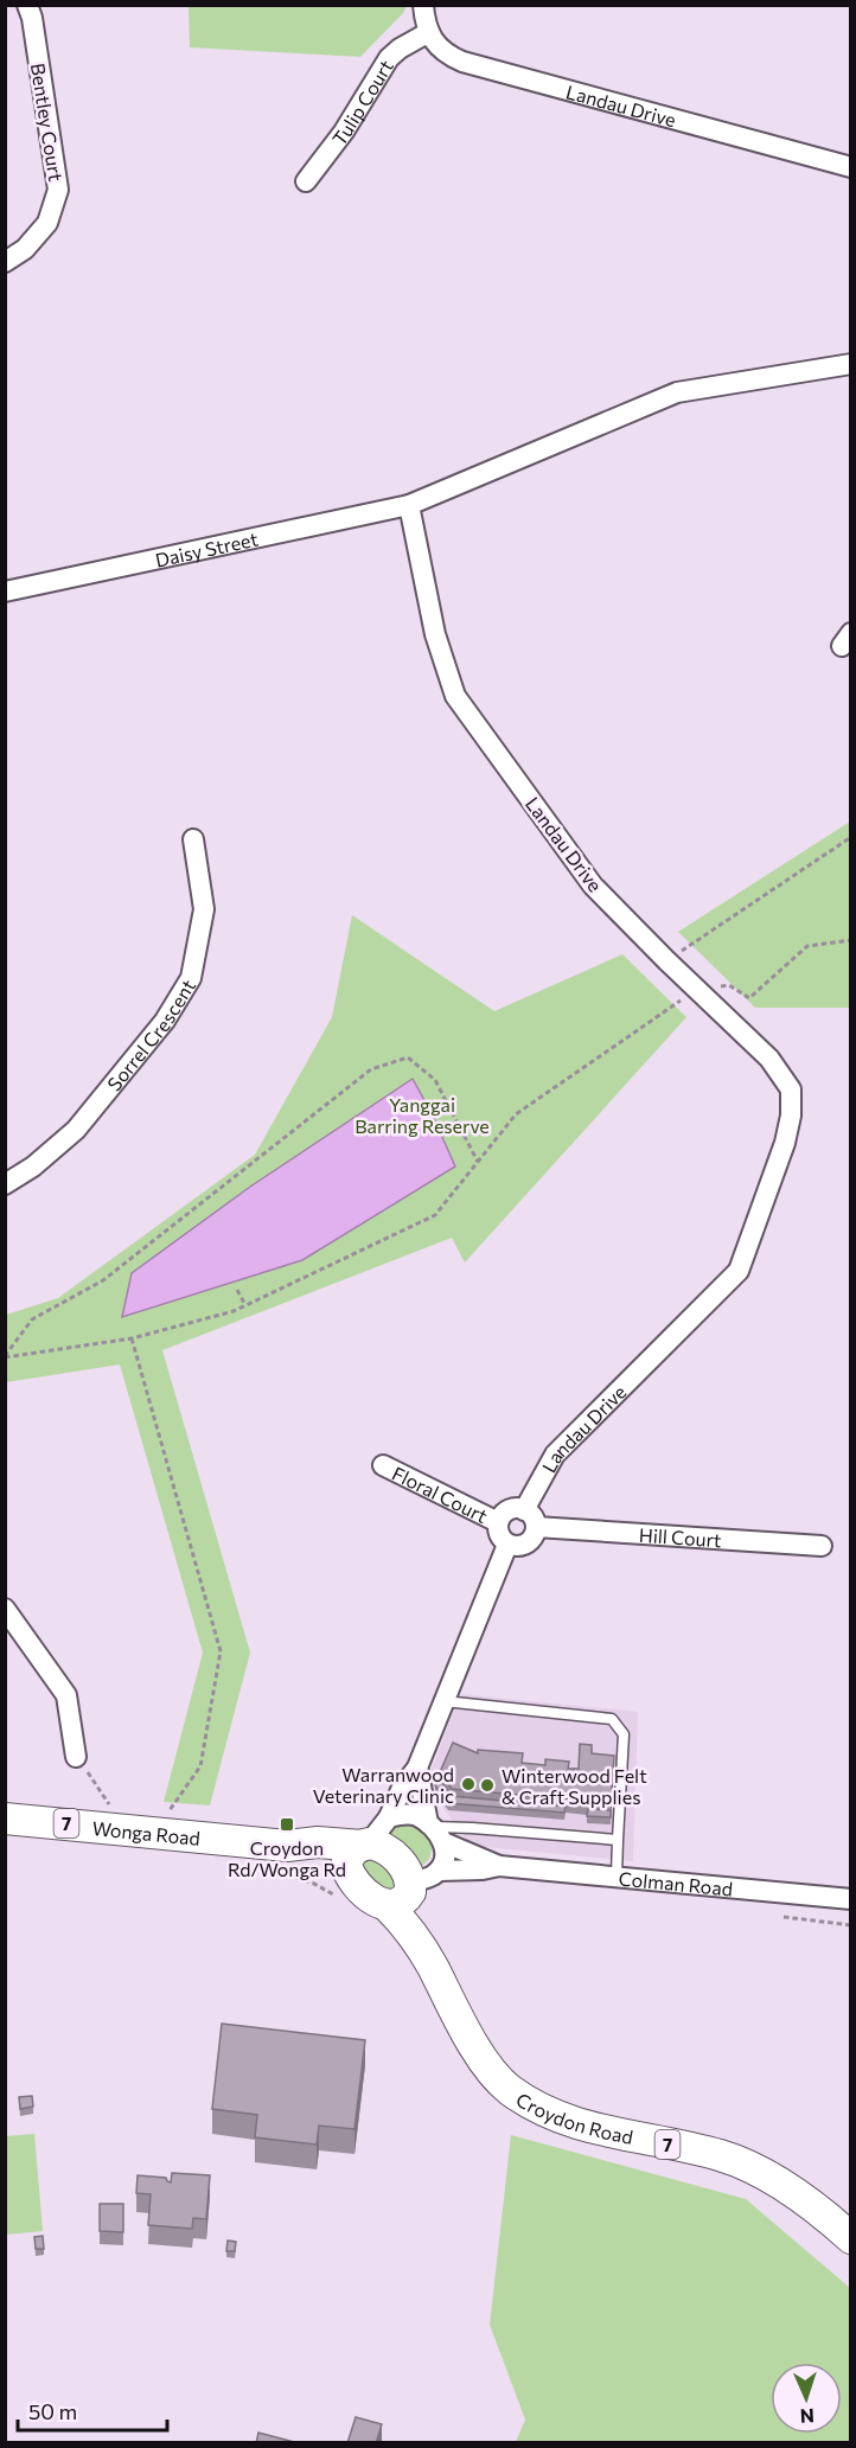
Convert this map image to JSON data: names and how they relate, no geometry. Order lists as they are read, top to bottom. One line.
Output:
{"streets":{"main road":["7","Wonga Road","Croydon Road"],"street":["Tulip Court","Landau Drive","Bentley Court","Daisy Street","Sorrel Crescent","Floral Court","Hill Court","Colman Road"]},"crossings":[["Tulip Court","Landau Drive"],["Landau Drive","Daisy Street"],["Landau Drive","Floral Court"],["Landau Drive","Hill Court"],["Floral Court","Hill Court"],["7","Wonga Road"],["7","Colman Road"],["7","Croydon Road"],["Colman Road","Croydon Road"]],"parks":["Yanggai Barring Reserve"],"places":{"other":["Warranwood Veterinary Clinic","Winterwood Felt & Craft Supplies"],"transit":["Croydon Rd/Wonga Rd"]},"scale_bar":"50 m","north":"bottom"}
